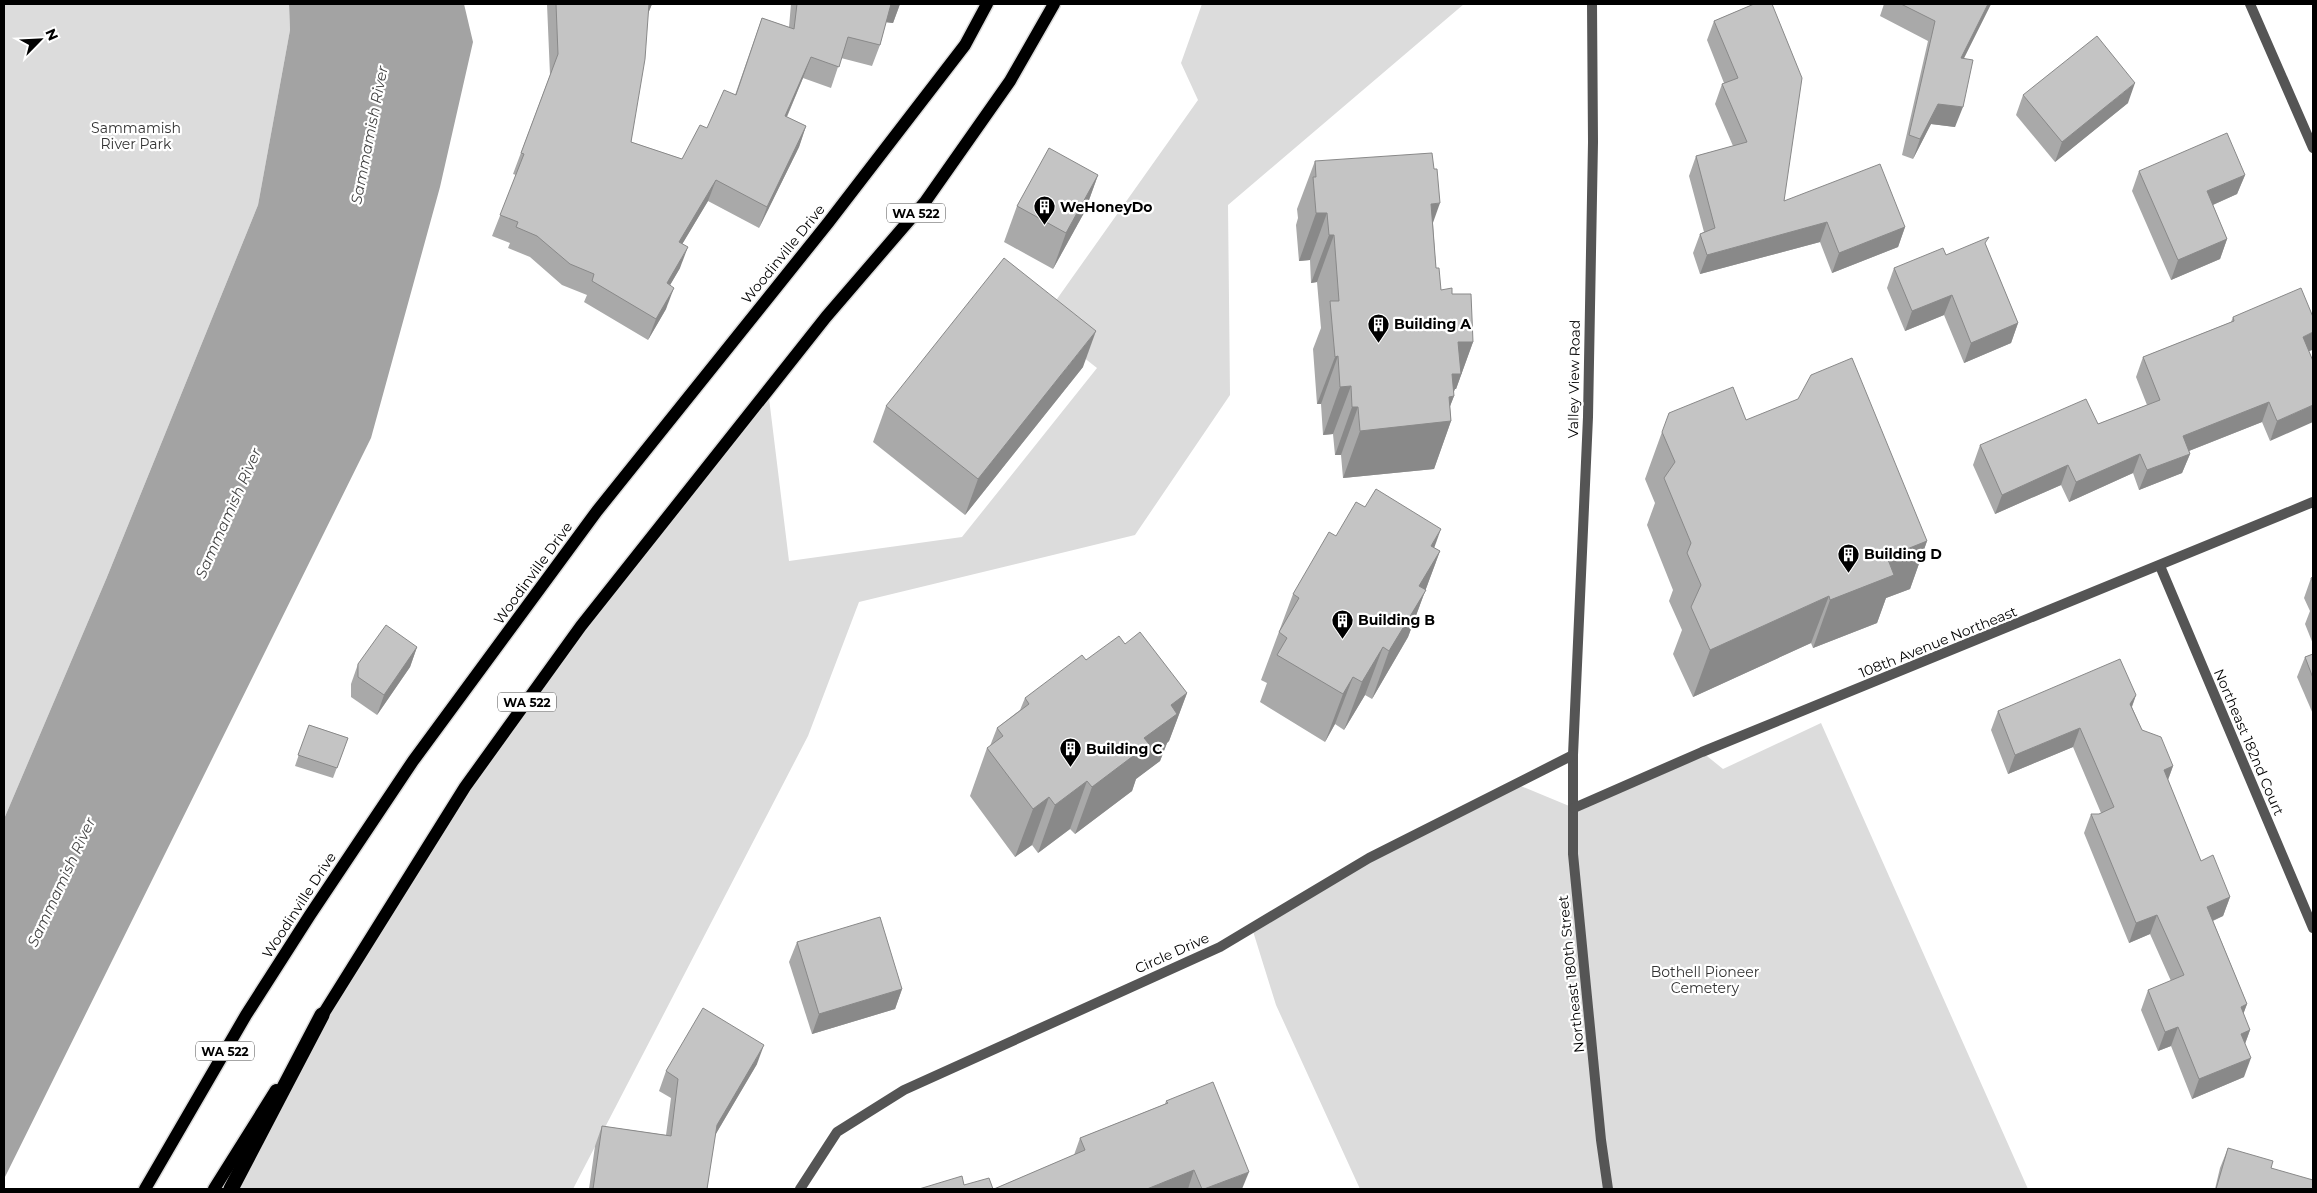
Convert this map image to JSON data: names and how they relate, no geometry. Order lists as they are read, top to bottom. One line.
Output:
{"streets":{"main road":["WA 522","Woodinville Drive"],"street":["Valley View Road","108th Avenue Northeast","Northeast 182nd Court","Circle Drive","Northeast 180th Street"]},"crossings":[["Valley View Road","Circle Drive"],["Valley View Road","Northeast 180th Street"],["108th Avenue Northeast","Northeast 182nd Court"],["108th Avenue Northeast","Northeast 180th Street"],["Circle Drive","Northeast 180th Street"]],"water":["Sammamish River"],"parks":["Sammamish River Park","Bothell Pioneer Cemetery"],"places":{"building":["WeHoneyDo","Building A","Building D","Building B","Building C"]},"north":"top right"}
